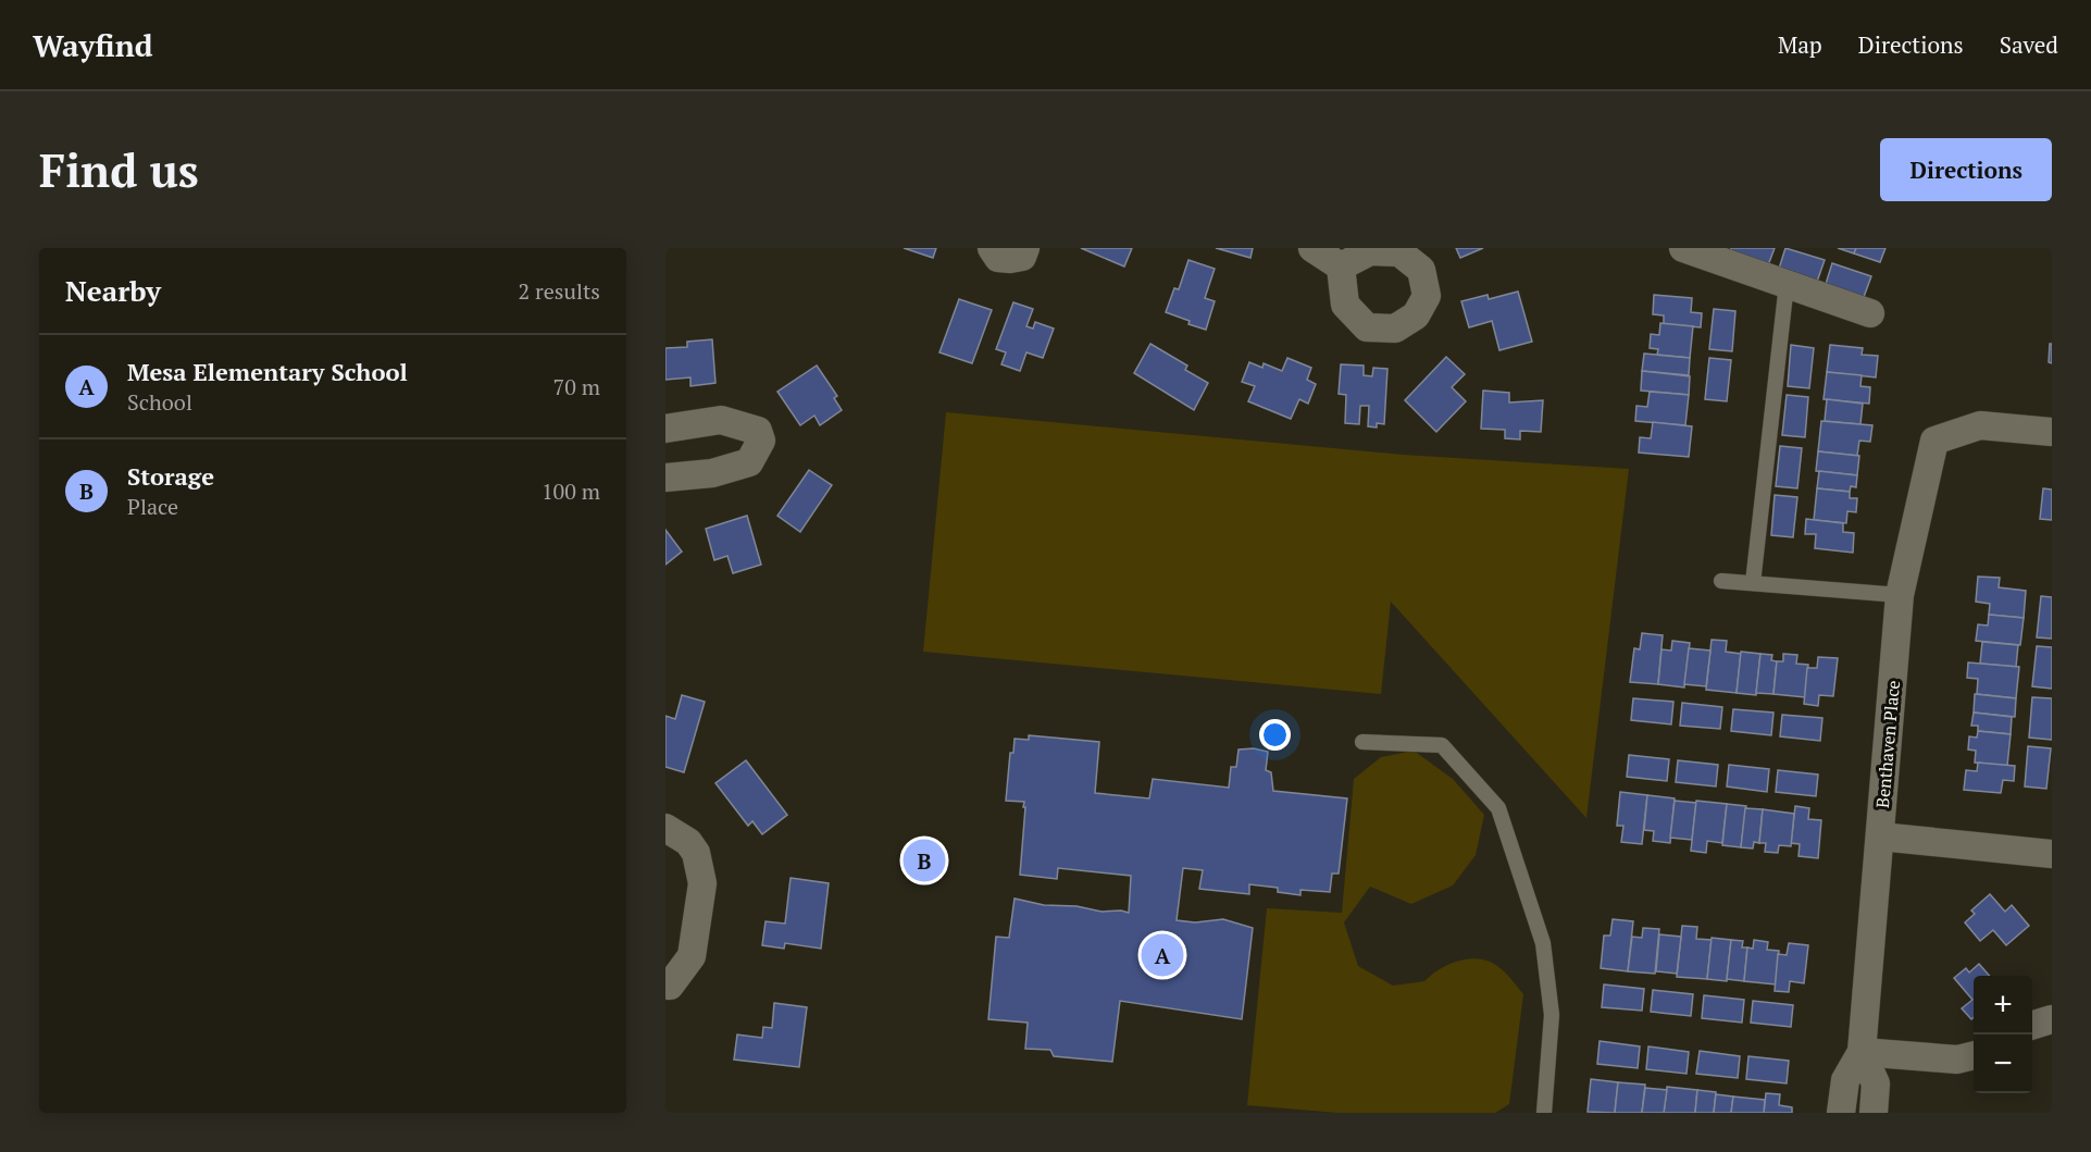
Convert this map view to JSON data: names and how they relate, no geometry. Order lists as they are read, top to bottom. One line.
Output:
{"streets":{"street":["Benthaven Place"]},"page":{"header":"Wayfind","nav":["Map","Directions","Saved"],"buttons":"Directions","title":"Find us","heading":["Nearby","2 results"],"list":[{"mark":"A","name":"Mesa Elementary School","note":"School","value":"70 m"},{"mark":"B","name":"Storage","note":"Place","value":"100 m"}],"pins":["B","A"],"map_buttons":["+","−"]}}
